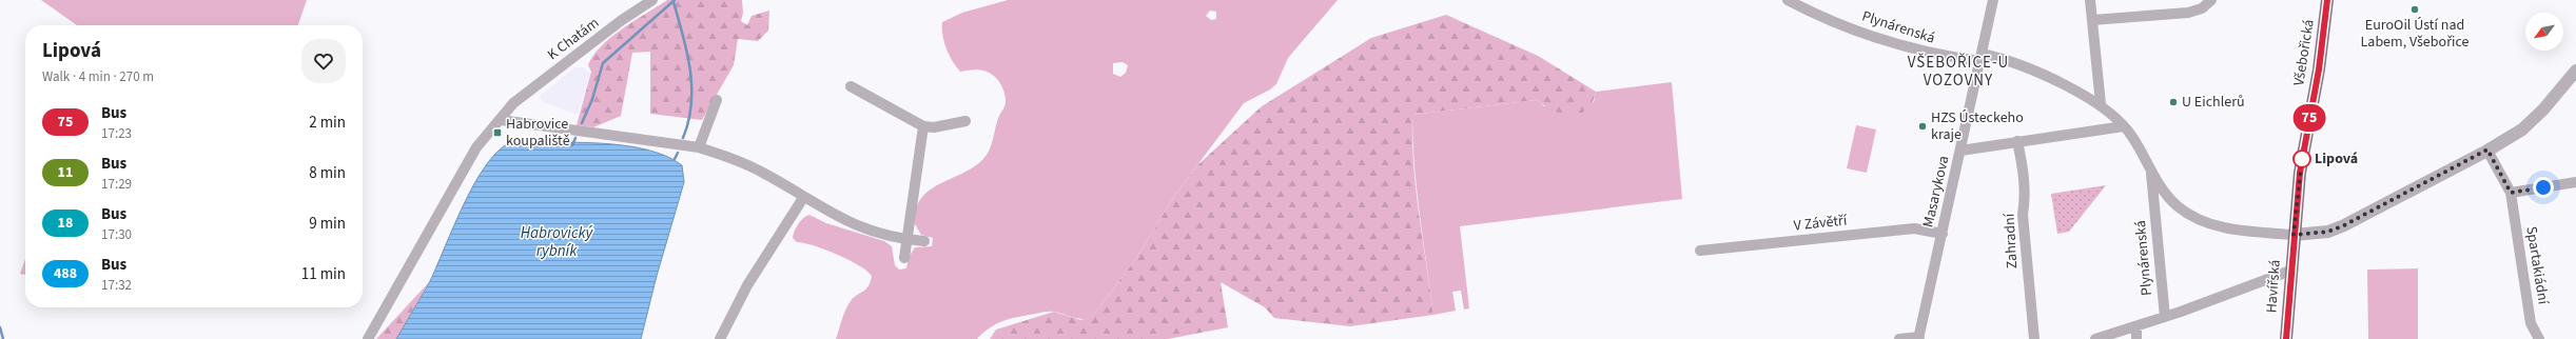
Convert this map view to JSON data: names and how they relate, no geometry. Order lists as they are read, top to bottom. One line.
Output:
{"streets":{"main road":["Všebořická","Havířská"],"street":["Plynárenská","K Chatám","Masarykova","V Závětří","Zahradní","Spartakiádní"]},"crossings":[["Plynárenská","Všebořická"],["Plynárenská","Masarykova"],["Plynárenská","Havířská"],["Všebořická","Havířská"],["Masarykova","V Závětří"]],"districts":["VŠEBOŘICE-U VOZOVNY"],"water":["Habrovický rybník"],"places":{"other":["EuroOil Ústí nad Labem, Všebořice","U Eichlerů","HZS Ústeckeho kraje","Lipová"],"transit":["Habrovice koupaliště"]},"lines":["bus line 75"],"north":"bottom left","page":{"on_map":"75","heading":["Lipová","Walk · 4 min · 270 m"],"list":[{"mark":"75","name":"Bus","note":"17:23","value":"2 min"},{"mark":"11","name":"Bus","note":"17:29","value":"8 min"},{"mark":"18","name":"Bus","note":"17:30","value":"9 min"},{"mark":"488","name":"Bus","note":"17:32","value":"11 min"}]}}
